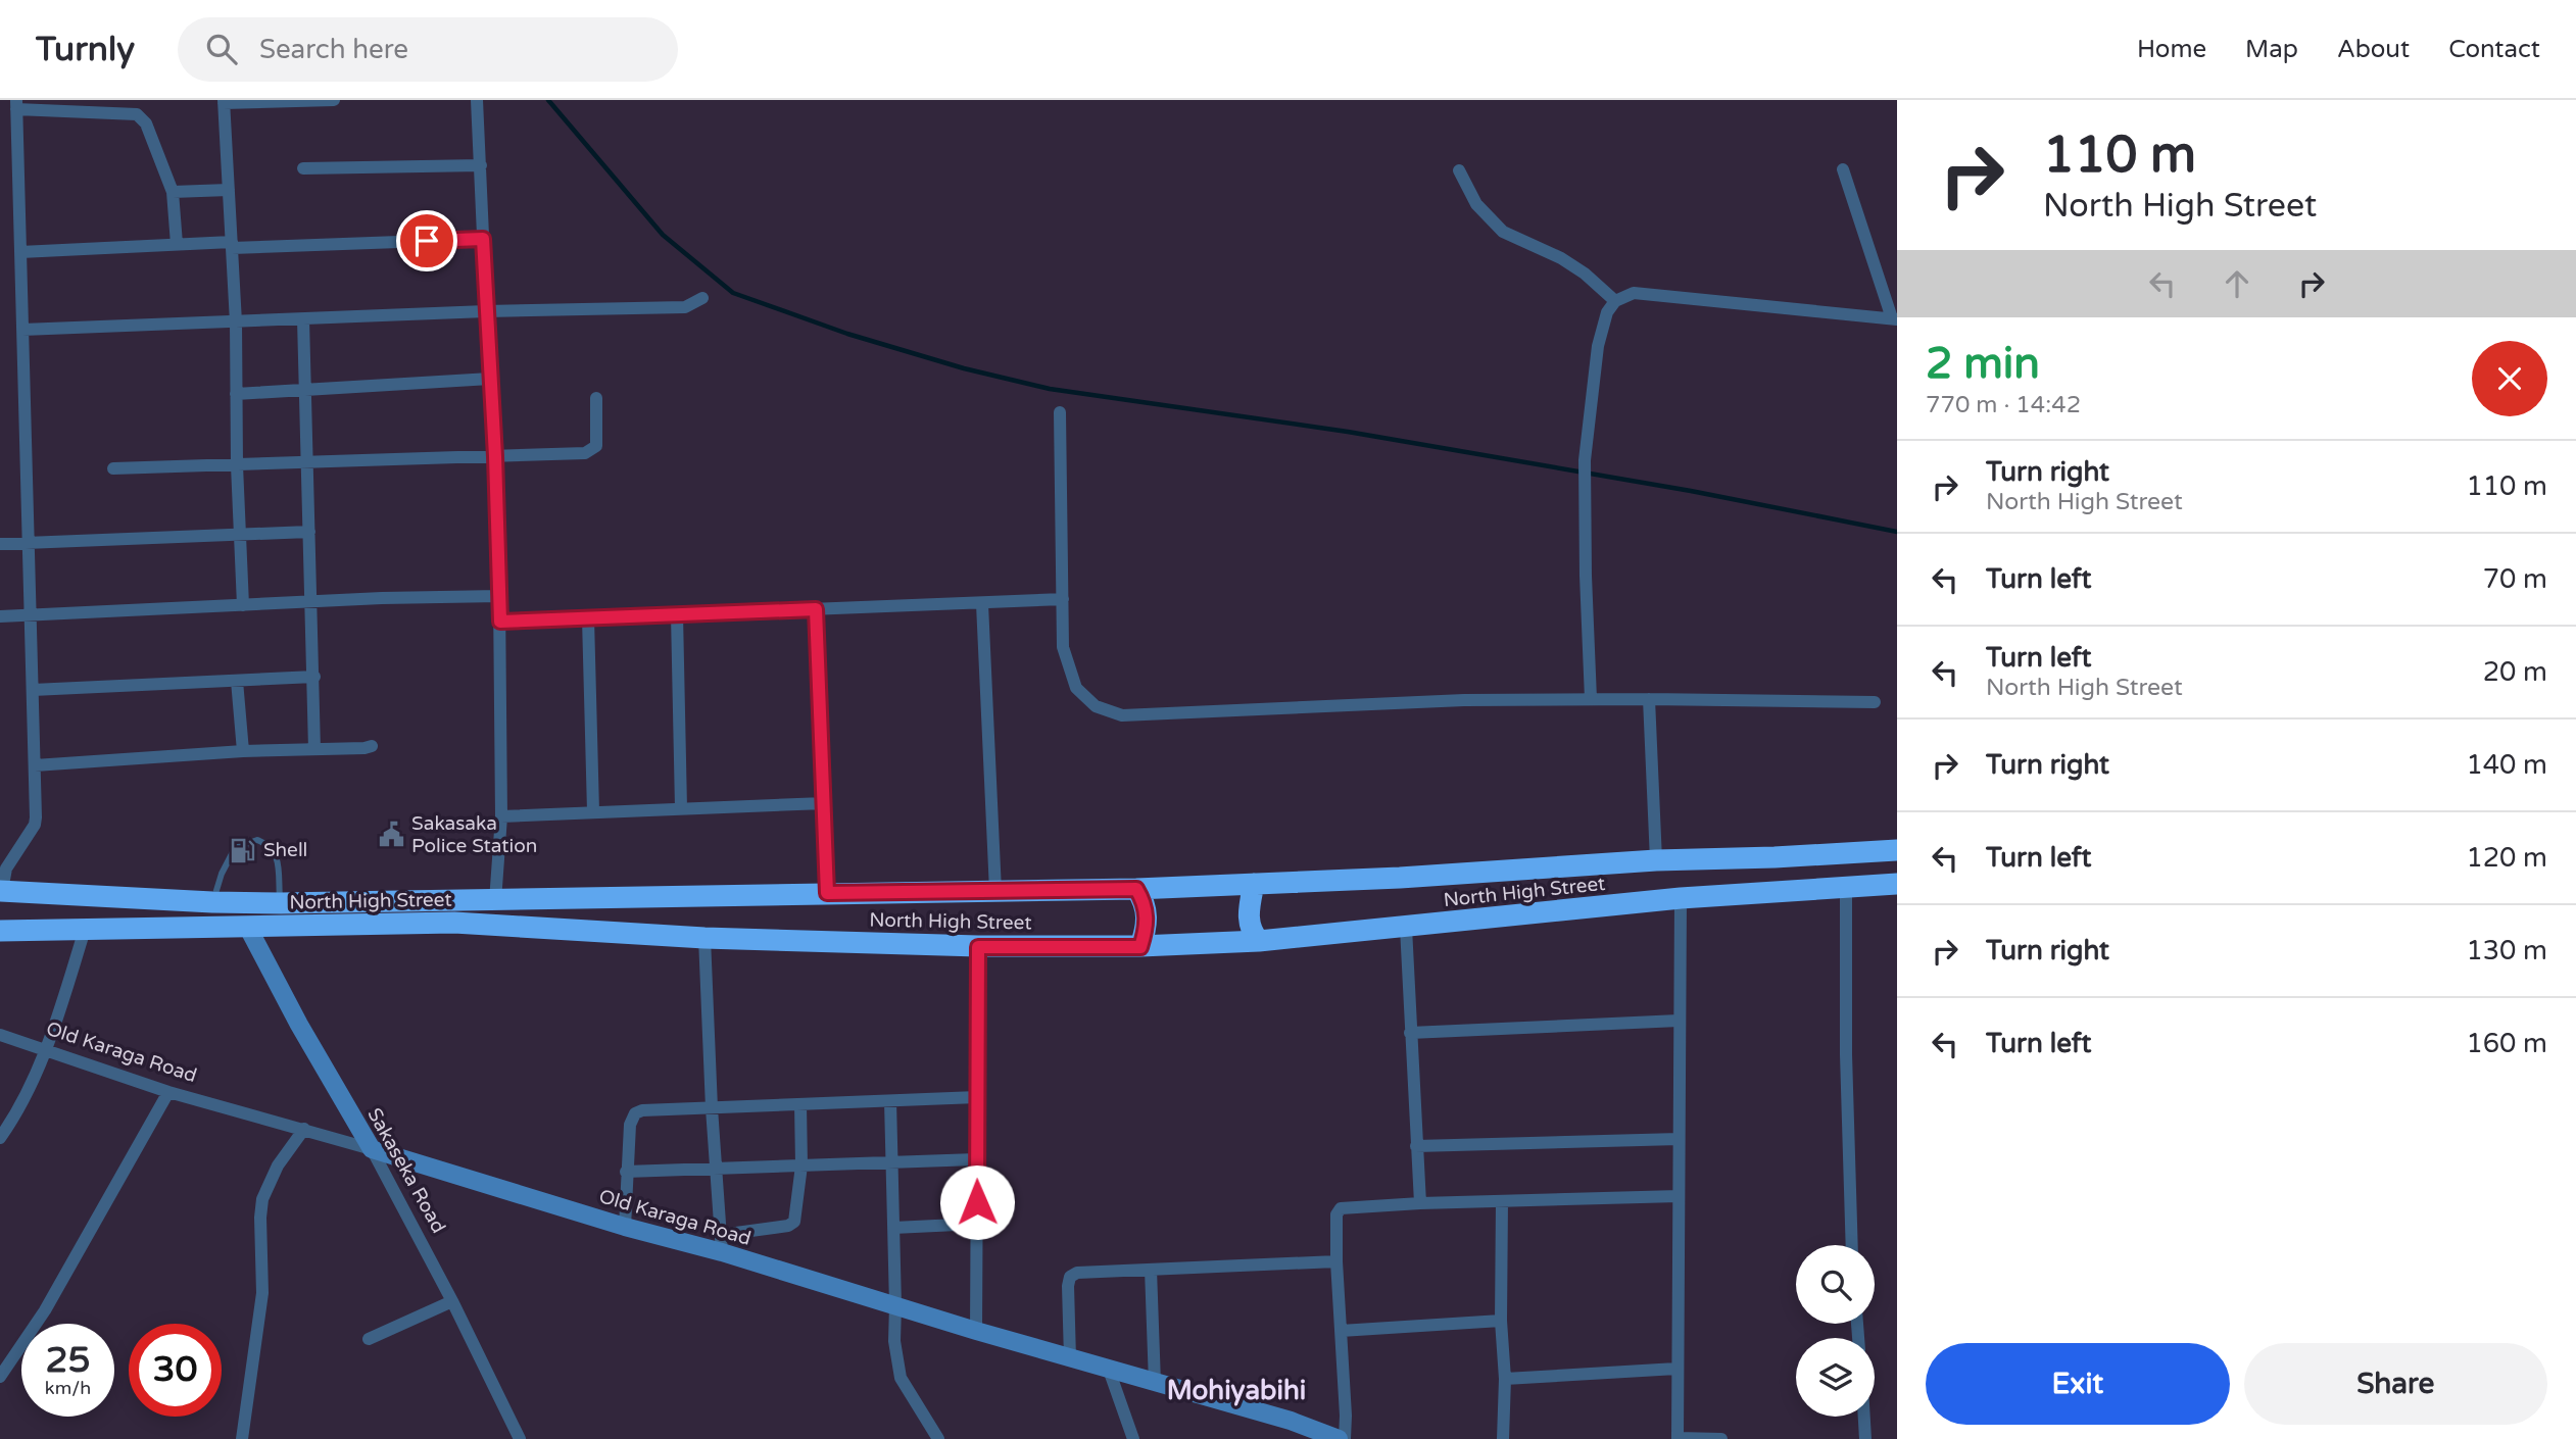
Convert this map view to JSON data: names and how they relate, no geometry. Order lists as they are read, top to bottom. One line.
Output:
{"streets":{"highway":["North High Street"],"street":["Old Karaga Road","Sakaseka Road"]},"crossings":[["North High Street","Sakaseka Road"],["Old Karaga Road","Sakaseka Road"]],"districts":["Mohiyabihi"],"places":{"public building":["Sakasaka Police Station"],"fuel station":["Shell"]},"page":{"header":"Turnly","search":"Search here","nav":["Home","Map","About","Contact"],"turn":["110 m","North High Street"],"heading":["2 min","770 m · 14:42"],"list":[{"name":"Turn right","note":"North High Street","value":"110 m"},{"name":"Turn left","value":"70 m"},{"name":"Turn left","note":"North High Street","value":"20 m"},{"name":"Turn right","value":"140 m"},{"name":"Turn left","value":"120 m"},{"name":"Turn right","value":"130 m"},{"name":"Turn left","value":"160 m"}],"speed":"25 km/h","limit":"30","buttons":["Exit","Share"]}}
